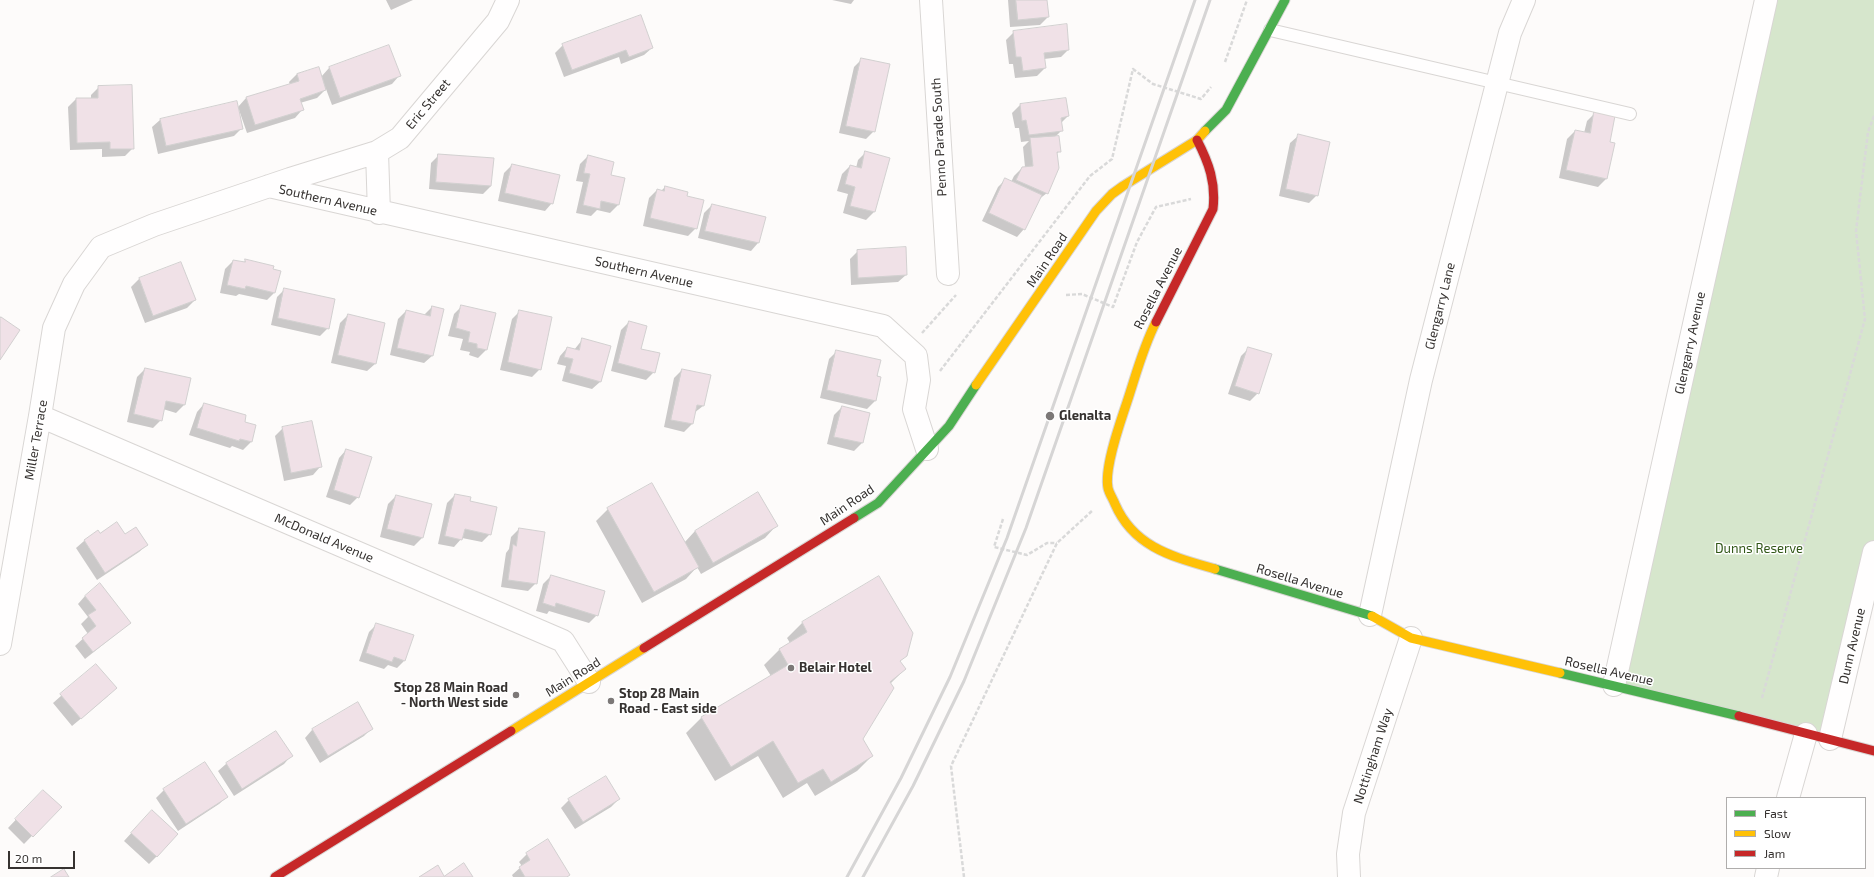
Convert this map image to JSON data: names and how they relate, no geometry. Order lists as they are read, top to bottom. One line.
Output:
{"streets":{"main road":["Main Road","Rosella Avenue"],"street":["Eric Street","Penno Parade South","Southern Avenue","Glengarry Lane","Glengarry Avenue","Miller Terrace","McDonald Avenue","Dunn Avenue","Nottingham Way"]},"crossings":[["Eric Street","Southern Avenue"],["Southern Avenue","Main Road"],["Southern Avenue","Miller Terrace"],["Main Road","Rosella Avenue"],["Main Road","McDonald Avenue"],["Rosella Avenue","Glengarry Lane"],["Rosella Avenue","Glengarry Avenue"],["Rosella Avenue","Dunn Avenue"],["Rosella Avenue","Nottingham Way"],["Miller Terrace","McDonald Avenue"]],"parks":["Dunns Reserve"],"places":["Glenalta","Belair Hotel","Stop 28 Main Road - North West side","Stop 28 Main Road - East side"],"legend":["Fast","Slow","Jam"],"scale_bar":"20 m"}
